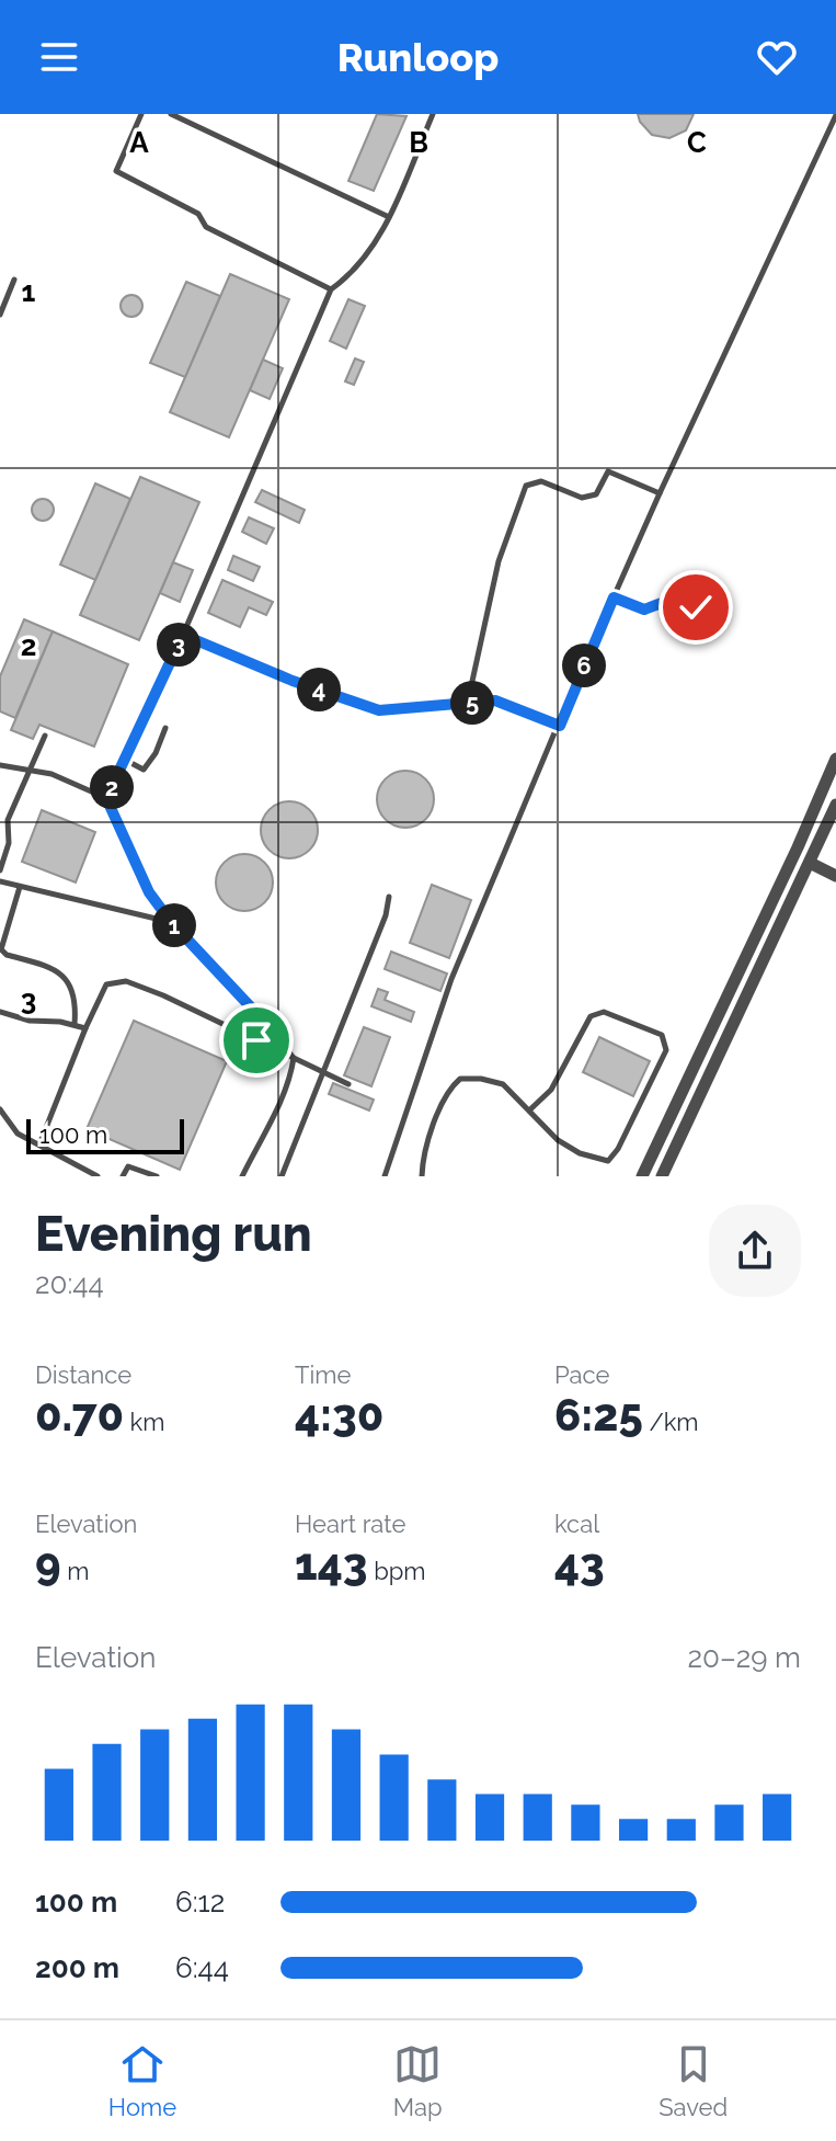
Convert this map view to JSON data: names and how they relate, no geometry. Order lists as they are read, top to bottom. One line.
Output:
{"scale_bar":"100 m","page":{"header":"Runloop","pins":["3","6","4","5","2","1"],"scale":"100 m","heading":["Evening run","20:44"],"stats":[["Distance","0.70 km"],["Time","4:30"],["Pace","6:25 /km"],["Elevation","9 m"],["Heart rate","143 bpm"],["kcal","43"]],"chart":["Elevation","20–29 m"],"list":[{"name":"100 m","note":"6:12"},{"name":"200 m","note":"6:44"}],"tabs":["Home","Map","Saved"]},"grid":{"columns":["A","B","C"],"rows":["1","2","3"]}}
